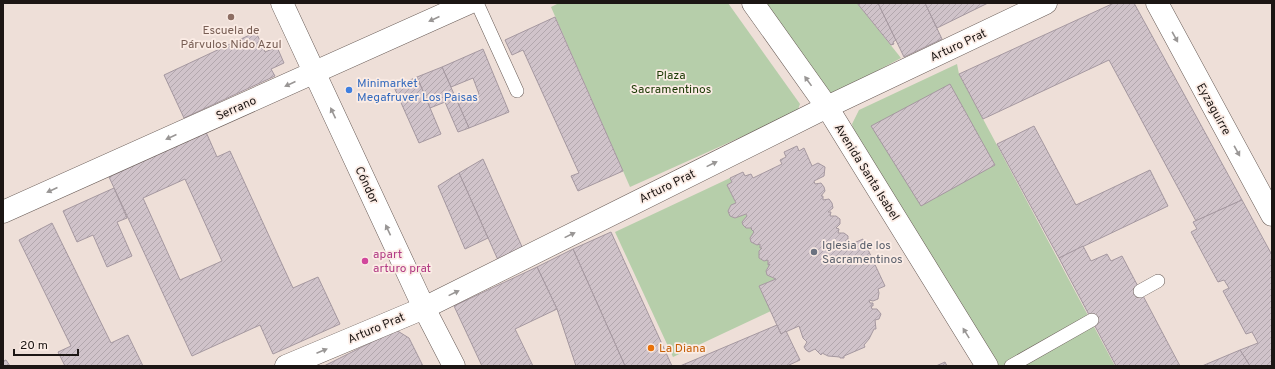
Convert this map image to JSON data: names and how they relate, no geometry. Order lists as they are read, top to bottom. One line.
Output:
{"streets":{"street":["Arturo Prat","Serrano","Eyzaguirre","Avenida Santa Isabel","Cóndor"]},"crossings":[["Arturo Prat","Avenida Santa Isabel"],["Arturo Prat","Cóndor"],["Serrano","Cóndor"]],"one_way":["Arturo Prat","Serrano","Eyzaguirre","Avenida Santa Isabel","Cóndor"],"parks":["Plaza Sacramentinos"],"places":["Escuela de Párvulos Nido Azul","Minimarket Megafruver Los Paisas","Iglesia de los Sacramentinos","apart arturo prat","La Diana"],"scale_bar":"20 m"}
